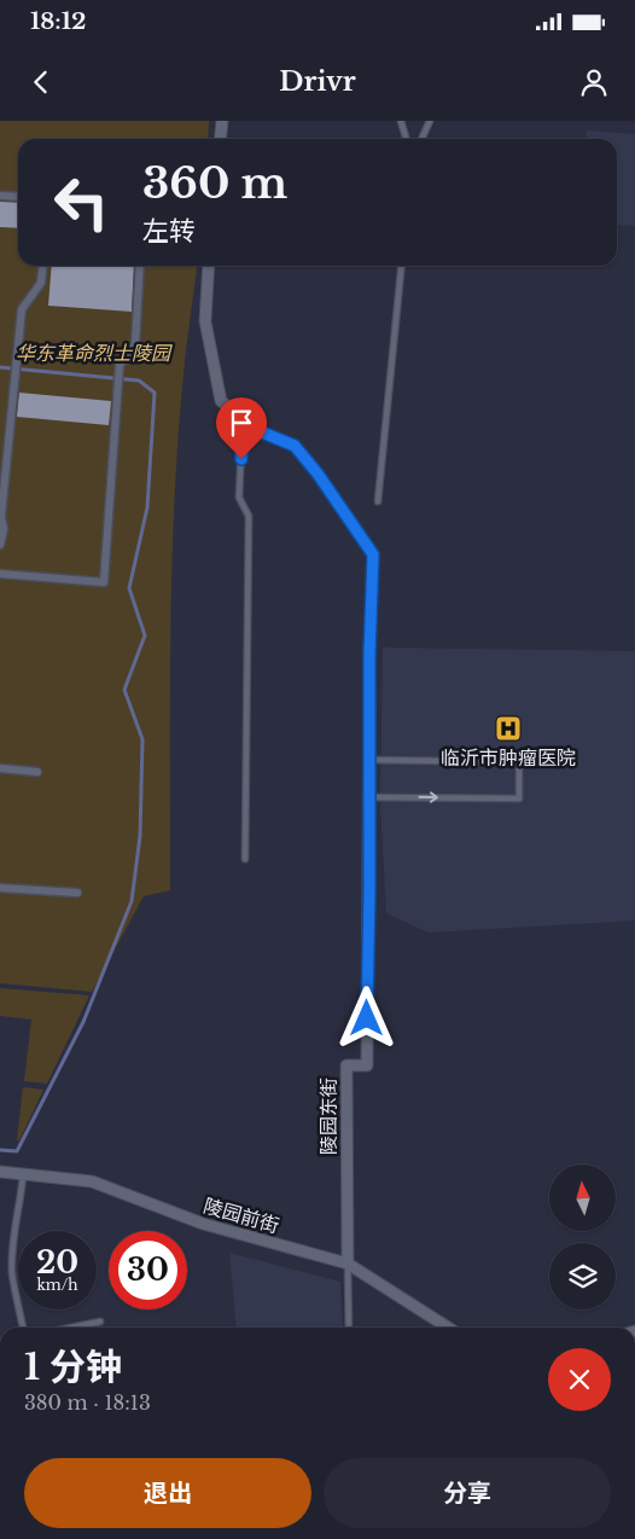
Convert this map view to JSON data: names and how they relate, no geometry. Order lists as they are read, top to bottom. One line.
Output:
{"streets":{"street":["陵园东街","陵园前街"]},"crossings":[["陵园东街","陵园前街"]],"parks":["华东革命烈士陵园"],"places":{"hospital":["临沂市肿瘤医院"]},"north":"top","page":{"status":"18:12","header":"Drivr","turn":["360 m","左转"],"speed":"20 km/h","limit":"30","heading":["1 分钟","380 m · 18:13"],"buttons":["退出","分享"]}}
